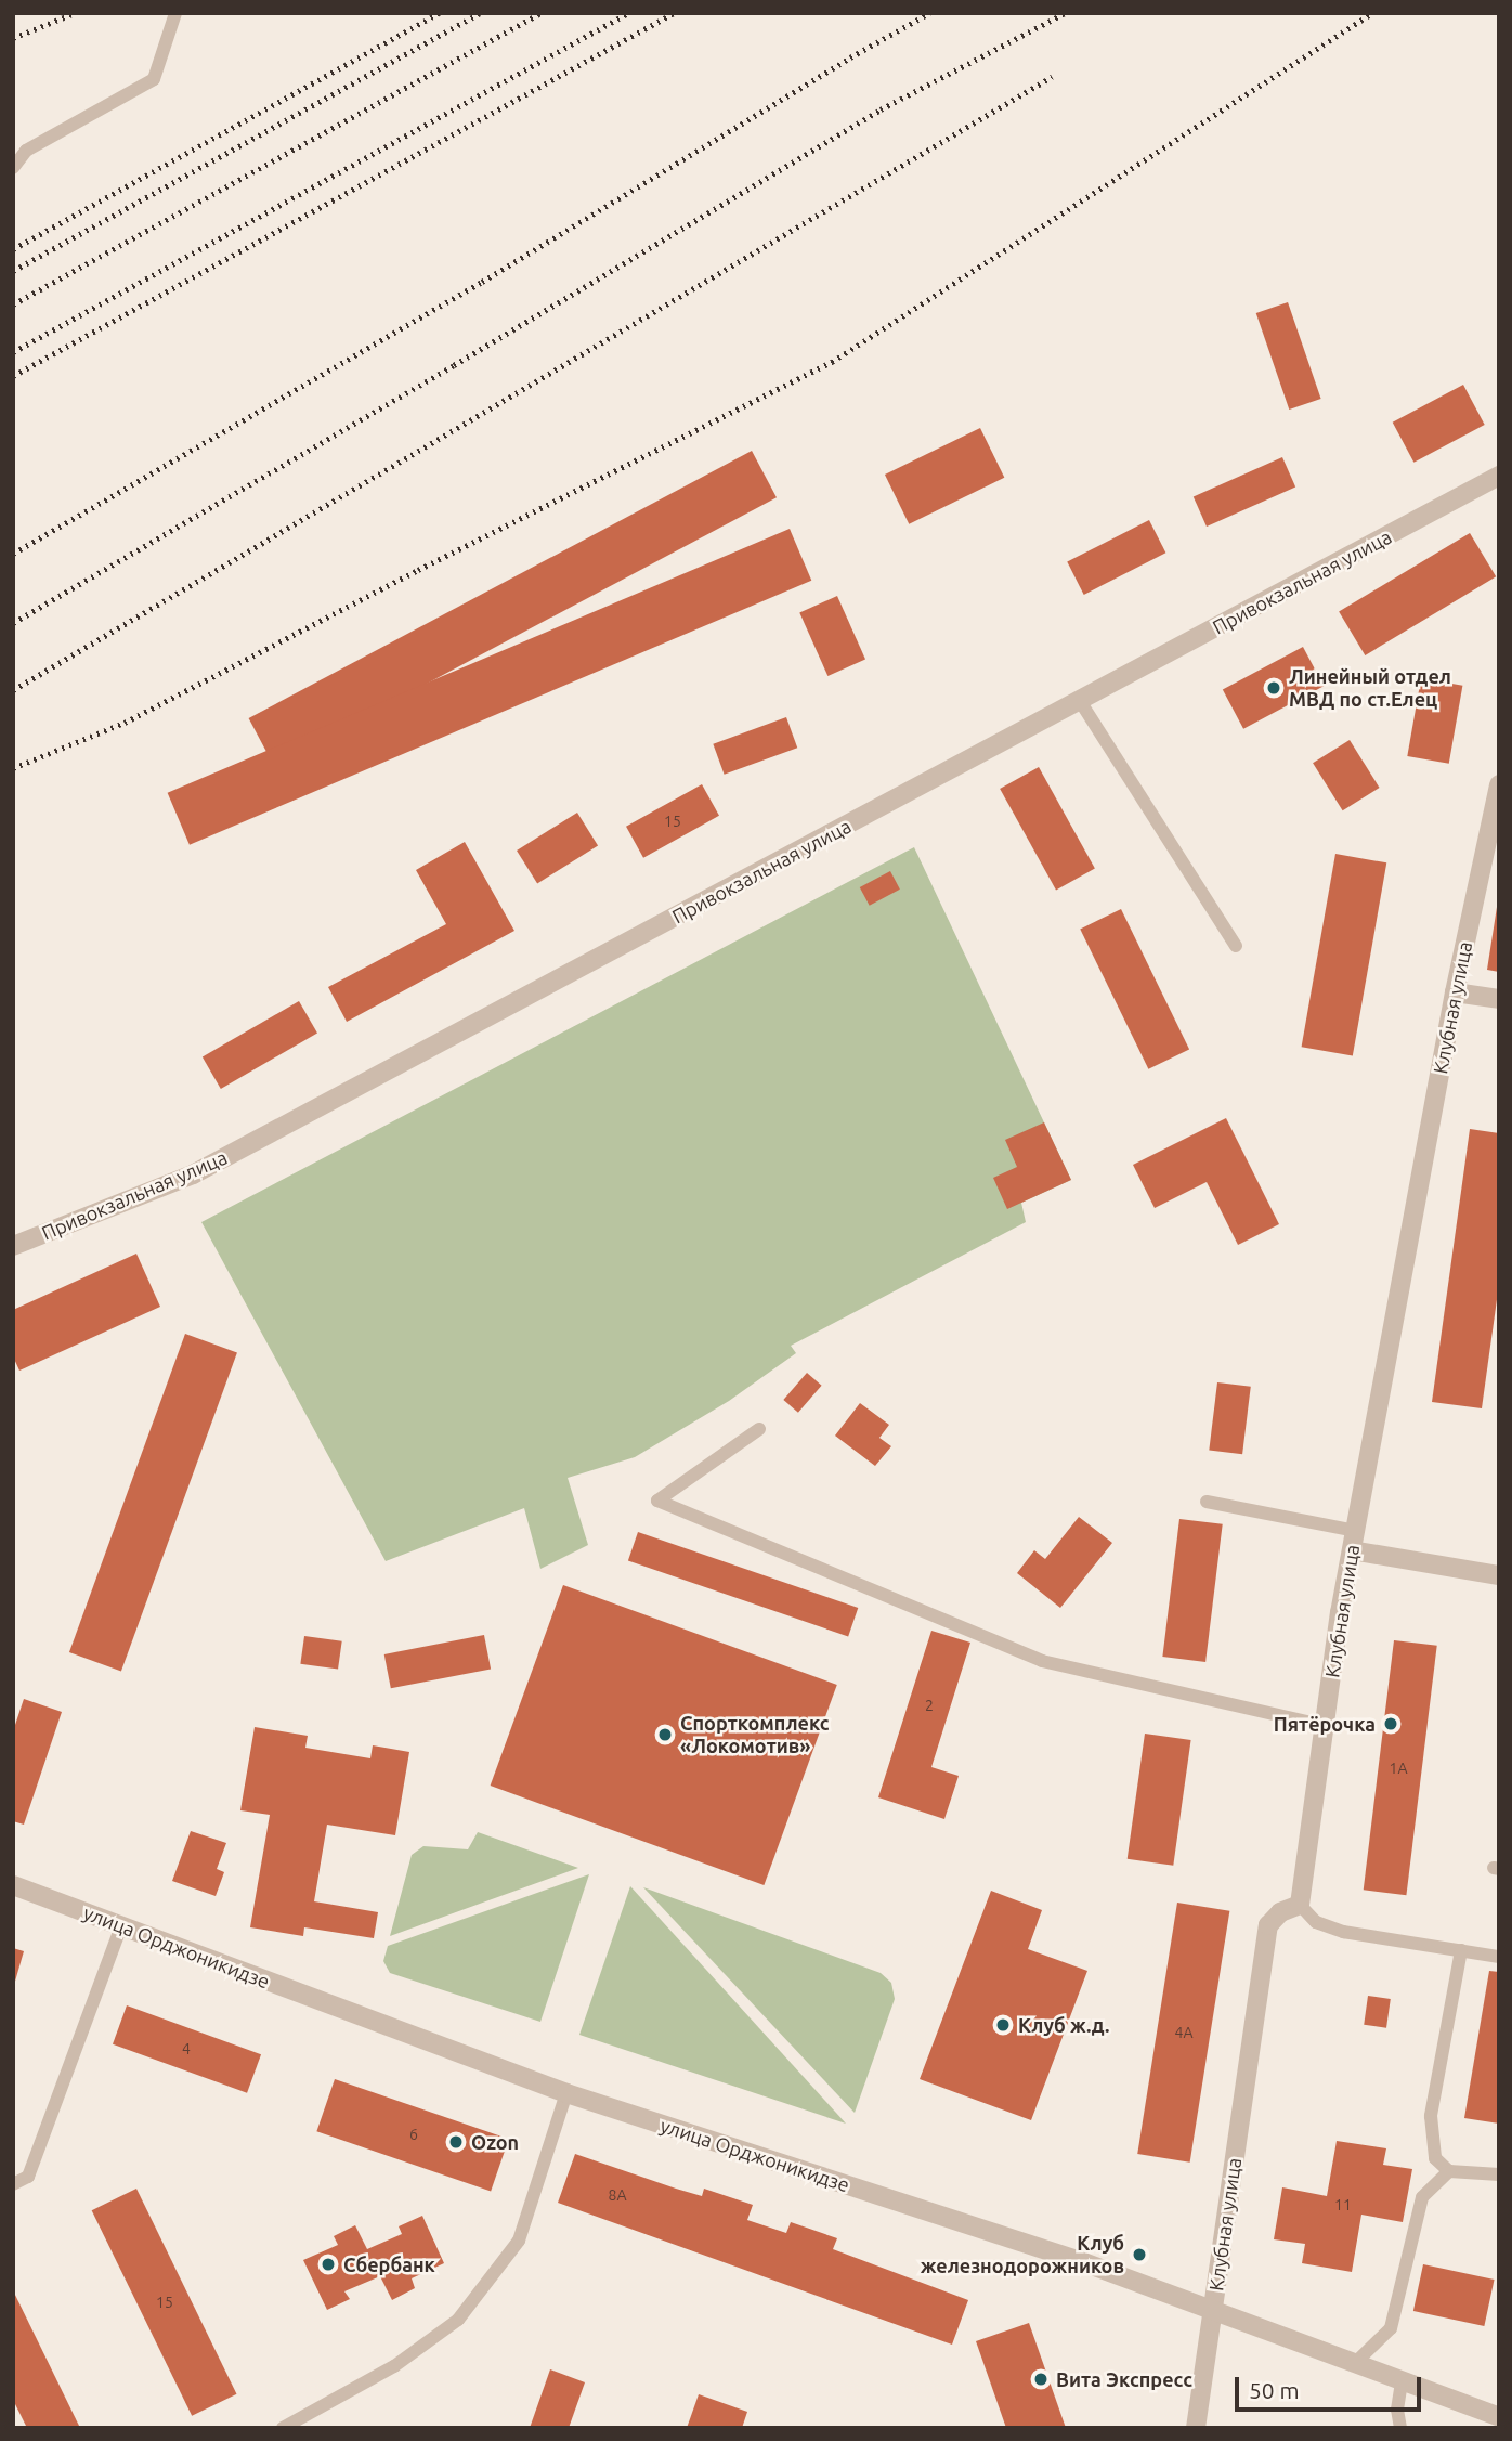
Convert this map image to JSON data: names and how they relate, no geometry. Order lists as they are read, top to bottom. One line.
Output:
{"streets":{"street":["Привокзальная улица","Клубная улица","улица Орджоникидзе"]},"crossings":[["Клубная улица","улица Орджоникидзе"]],"places":["Линейный отдел МВД по ст.Елец","Пятёрочка","Спорткомплекс «Локомотив»","Клуб ж.д.","Ozon","Клуб железнодорожников","Сбербанк","Вита Экспресс"],"house_numbers":["15","2","1А","4А","4","6","8А","11","15"],"scale_bar":"50 m"}
